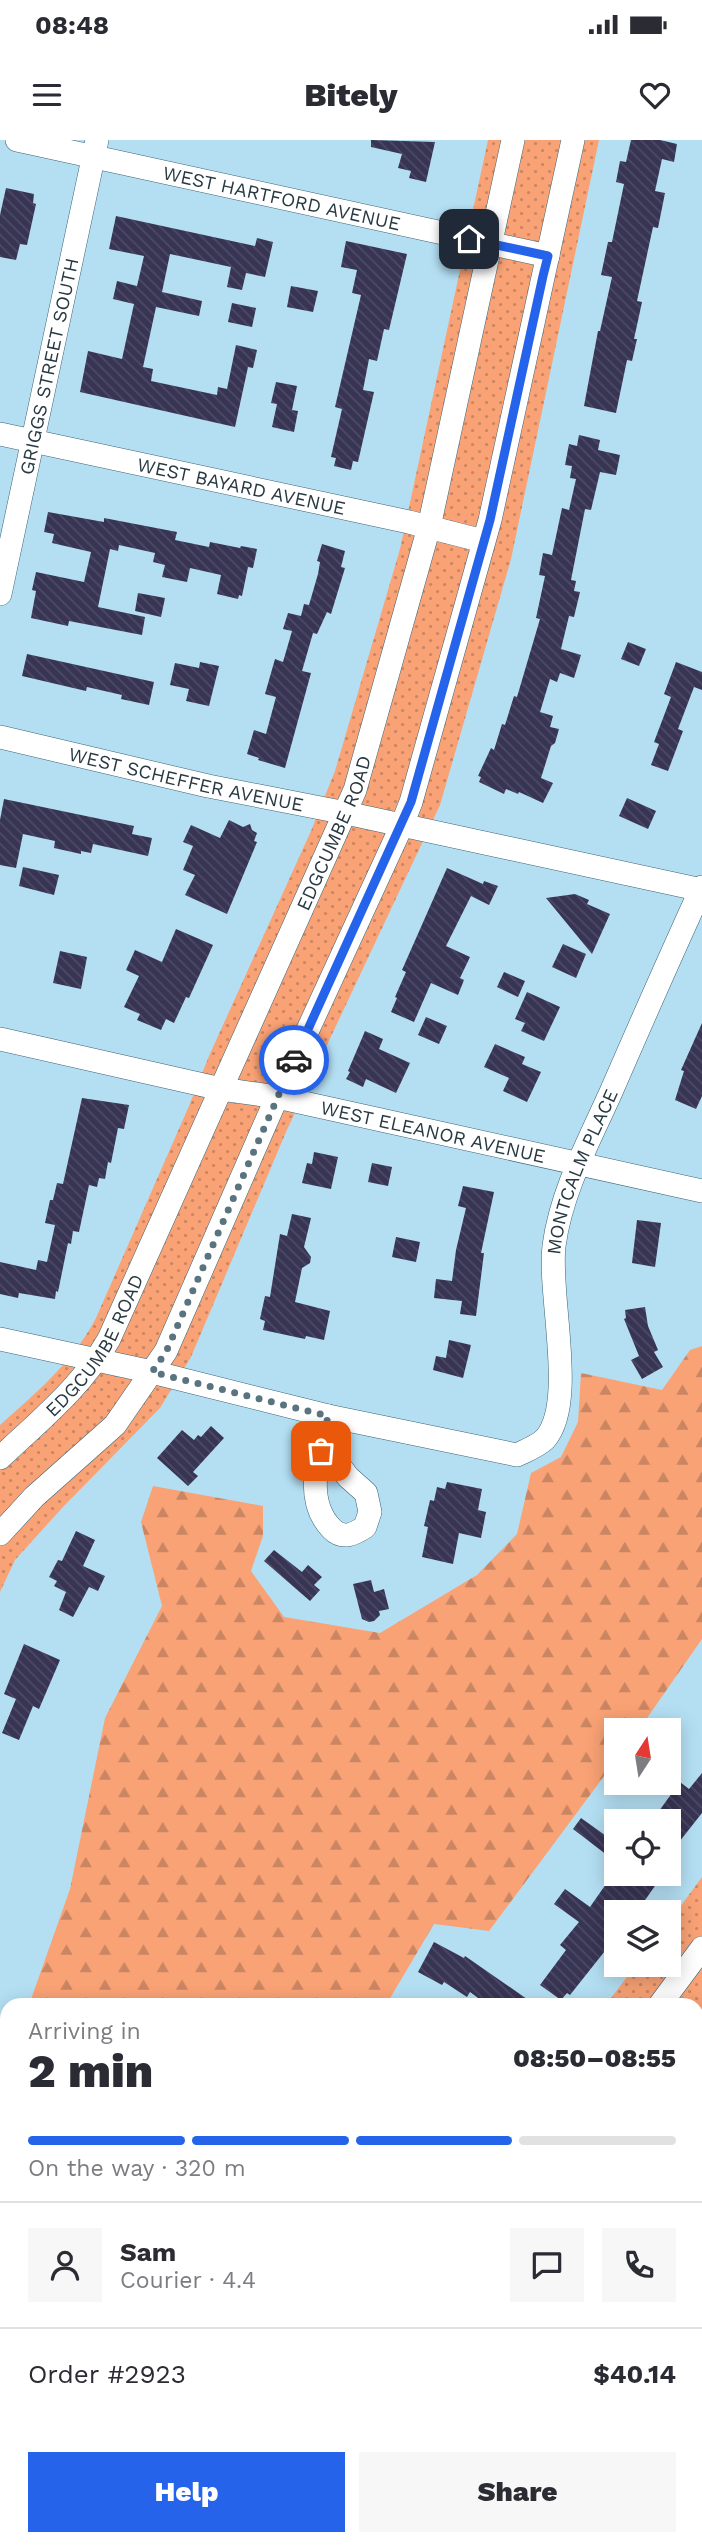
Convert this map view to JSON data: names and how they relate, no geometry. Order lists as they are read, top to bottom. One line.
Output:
{"streets":{"street":["WEST HARTFORD AVENUE","GRIGGS STREET SOUTH","WEST BAYARD AVENUE","WEST SCHEFFER AVENUE","EDGCUMBE ROAD","WEST ELEANOR AVENUE","MONTCALM PLACE"]},"crossings":[["WEST HARTFORD AVENUE","GRIGGS STREET SOUTH"],["WEST HARTFORD AVENUE","EDGCUMBE ROAD"],["GRIGGS STREET SOUTH","WEST BAYARD AVENUE"],["WEST BAYARD AVENUE","EDGCUMBE ROAD"],["WEST SCHEFFER AVENUE","EDGCUMBE ROAD"],["WEST SCHEFFER AVENUE","MONTCALM PLACE"],["EDGCUMBE ROAD","WEST ELEANOR AVENUE"],["WEST ELEANOR AVENUE","MONTCALM PLACE"]],"north":"top","page":{"status":"08:48","header":"Bitely","heading":["2 min","Arriving in","08:50–08:55"],"panel":["Sam","Courier · 4.4","Order #2923","$40.14"],"bar":"On the way · 320 m","buttons":["Help","Share"]}}
